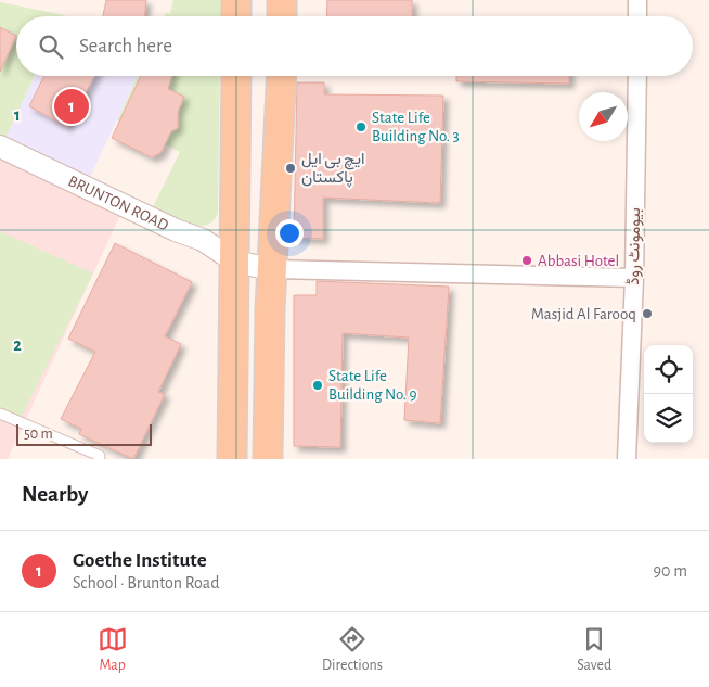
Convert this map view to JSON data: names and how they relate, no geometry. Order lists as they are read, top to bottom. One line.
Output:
{"streets":{"street":["BRUNTON ROAD","بیومونٹ روڈ"]},"places":["State Life Building No. 3","ایچ بی ایل پاکستان","Abbasi Hotel","Masjid Al Farooq","State Life Building No. 9"],"scale_bar":"50 m","north":"bottom left","page":{"search":"Search here","pins":"1","scale":"50 m","heading":"Nearby","list":[{"mark":"1","name":"Goethe Institute","note":"School · Brunton Road","value":"90 m"}],"nav":["Map","Directions","Saved"]},"grid":{"rows":["1","2"]}}
